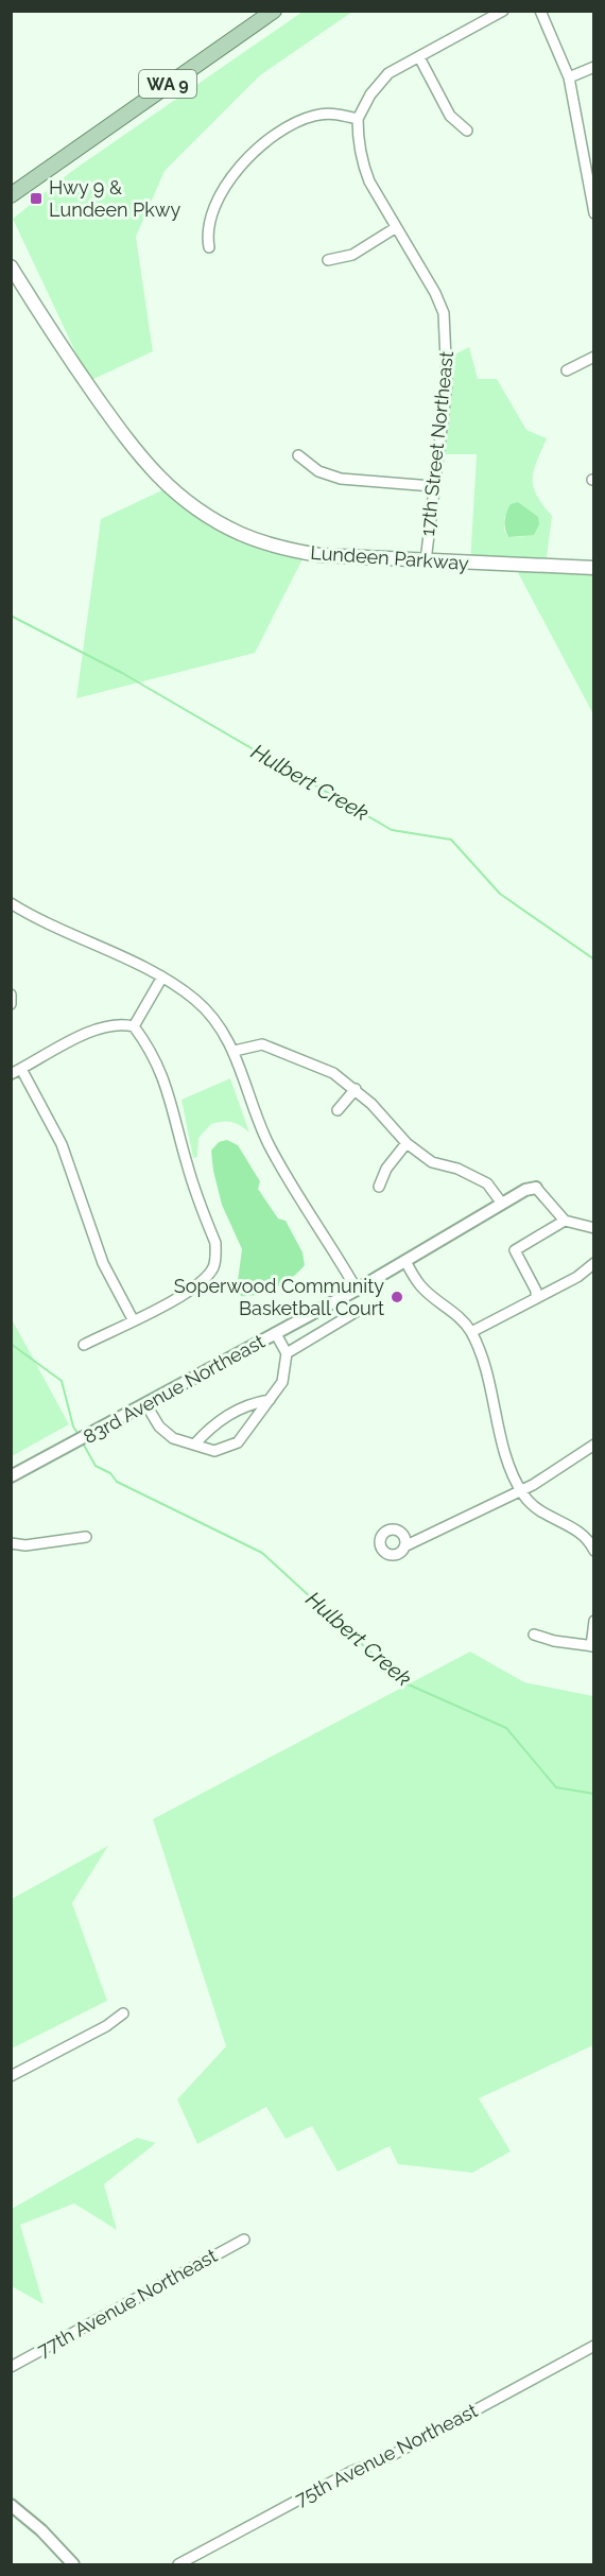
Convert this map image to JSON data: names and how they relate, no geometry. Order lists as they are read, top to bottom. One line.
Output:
{"streets":{"main road":["WA 9","Lundeen Parkway"],"street":["17th Street Northeast","83rd Avenue Northeast","77th Avenue Northeast","75th Avenue Northeast"]},"crossings":[["17th Street Northeast","Lundeen Parkway"]],"water":["Hulbert Creek"],"places":{"transit":["Hwy 9 & Lundeen Pkwy"],"other":["Soperwood Community Basketball Court"]}}
